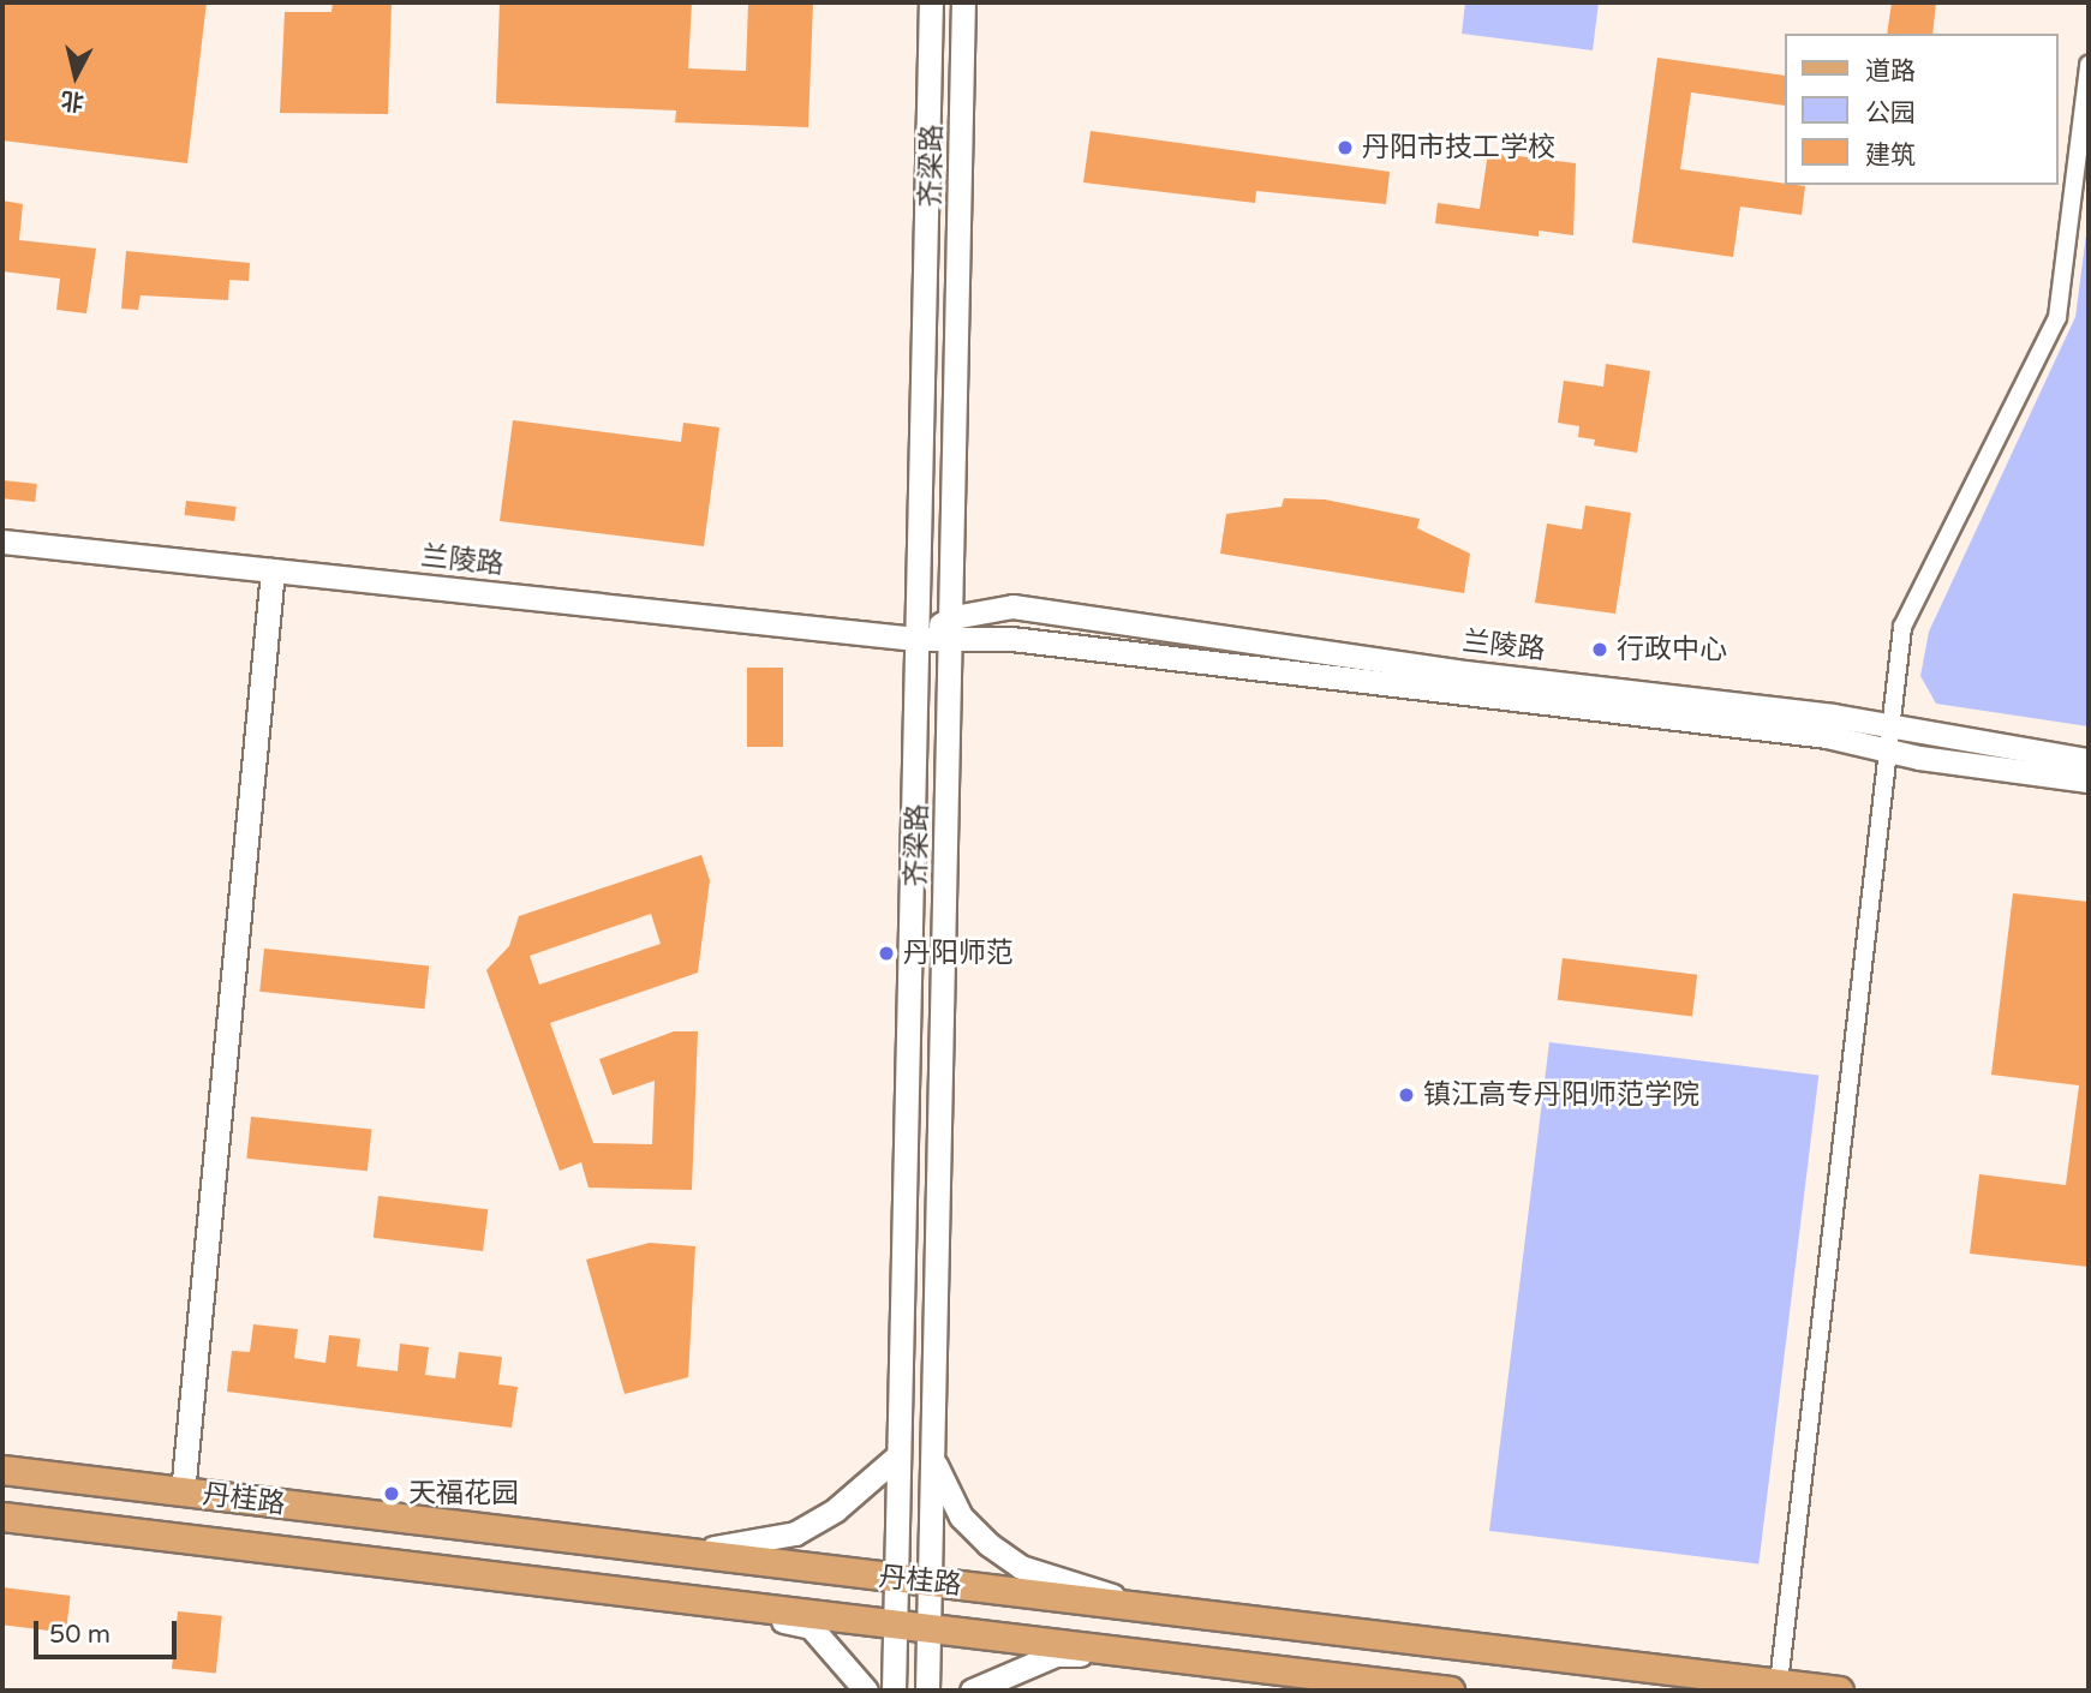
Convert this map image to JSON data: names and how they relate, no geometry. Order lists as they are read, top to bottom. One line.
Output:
{"streets":{"main road":["齐梁路","兰陵路","丹桂路"]},"crossings":[["齐梁路","兰陵路"],["齐梁路","丹桂路"]],"places":["丹阳市技工学校","行政中心","丹阳师范","镇江高专丹阳师范学院","天福花园"],"legend":["道路","公园","建筑"],"scale_bar":"50 m","north":"bottom"}
